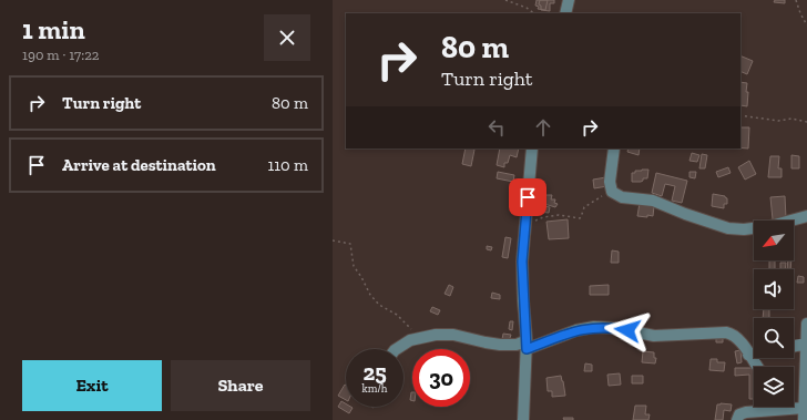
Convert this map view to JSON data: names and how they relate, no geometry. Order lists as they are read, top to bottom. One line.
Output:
{"north":"bottom left","page":{"heading":["1 min","190 m · 17:22"],"turn":["80 m","Turn right"],"list":[{"name":"Turn right","value":"80 m"},{"name":"Arrive at destination","value":"110 m"}],"speed":"25 km/h","limit":"30","buttons":["Exit","Share"]}}
